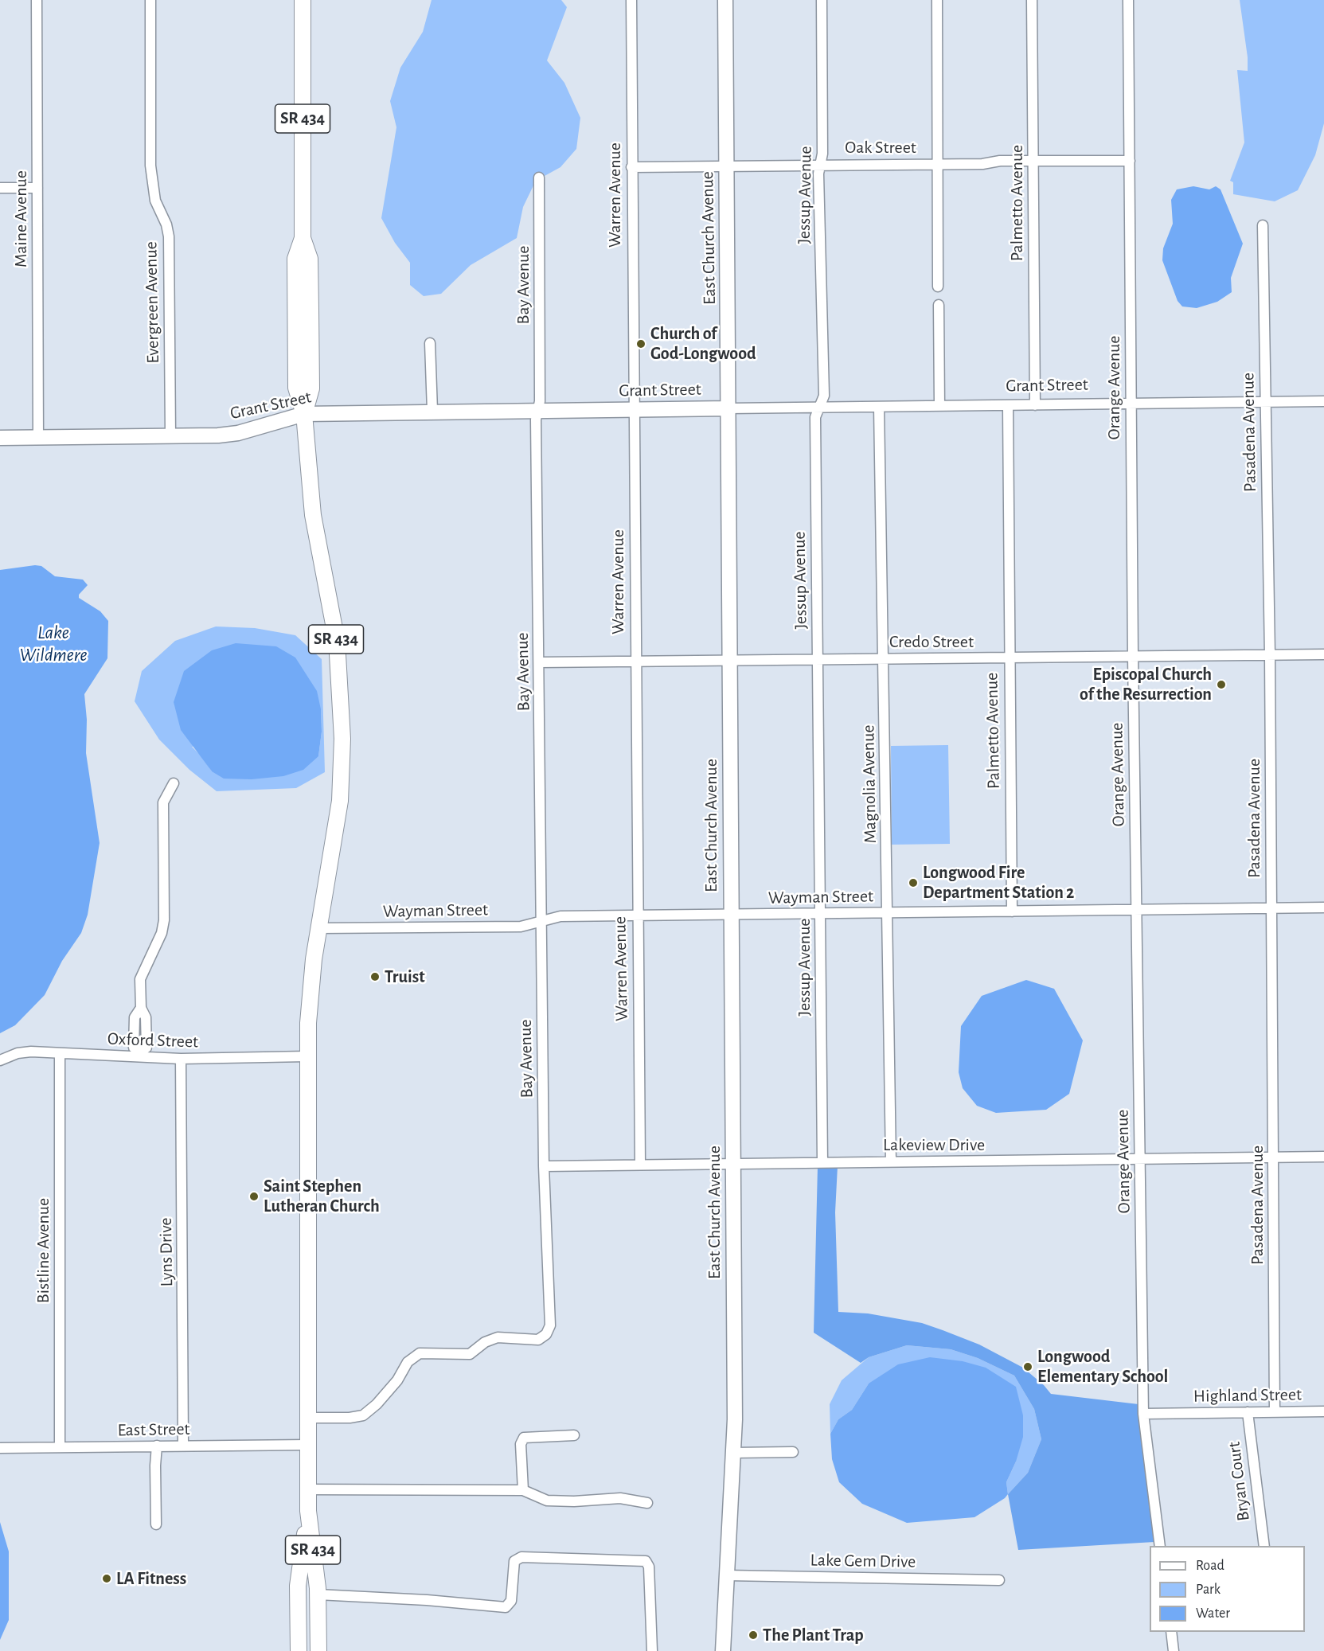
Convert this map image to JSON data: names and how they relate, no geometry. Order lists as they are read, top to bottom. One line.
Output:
{"streets":{"main road":["SR 434"],"street":["Oak Street","Warren Avenue","Jessup Avenue","Palmetto Avenue","Maine Avenue","East Church Avenue","Bay Avenue","Evergreen Avenue","Grant Street","Orange Avenue","Pasadena Avenue","Credo Street","Magnolia Avenue","Wayman Street","Oxford Street","Lakeview Drive","Bistline Avenue","Lyns Drive","Highland Street","East Street","Bryan Court","Lake Gem Drive"]},"crossings":[["SR 434","Bay Avenue"],["SR 434","Grant Street"],["SR 434","Wayman Street"],["SR 434","Oxford Street"],["SR 434","East Street"],["Oak Street","Warren Avenue"],["Oak Street","Jessup Avenue"],["Oak Street","Palmetto Avenue"],["Oak Street","East Church Avenue"],["Oak Street","Orange Avenue"],["Warren Avenue","Grant Street"],["Warren Avenue","Credo Street"],["Warren Avenue","Wayman Street"],["Warren Avenue","Lakeview Drive"],["Jessup Avenue","Grant Street"],["Jessup Avenue","Credo Street"],["Jessup Avenue","Wayman Street"],["Jessup Avenue","Lakeview Drive"],["Palmetto Avenue","Grant Street"],["Palmetto Avenue","Credo Street"],["Palmetto Avenue","Wayman Street"],["Maine Avenue","Grant Street"],["East Church Avenue","Grant Street"],["East Church Avenue","Credo Street"],["East Church Avenue","Wayman Street"],["East Church Avenue","Lakeview Drive"],["East Church Avenue","Lake Gem Drive"],["Bay Avenue","Grant Street"],["Bay Avenue","Credo Street"],["Bay Avenue","Wayman Street"],["Bay Avenue","Lakeview Drive"],["Evergreen Avenue","Grant Street"],["Grant Street","Orange Avenue"],["Grant Street","Pasadena Avenue"],["Grant Street","Magnolia Avenue"],["Orange Avenue","Credo Street"],["Orange Avenue","Wayman Street"],["Orange Avenue","Lakeview Drive"],["Orange Avenue","Highland Street"],["Pasadena Avenue","Credo Street"],["Pasadena Avenue","Wayman Street"],["Pasadena Avenue","Lakeview Drive"],["Pasadena Avenue","Highland Street"],["Credo Street","Magnolia Avenue"],["Magnolia Avenue","Wayman Street"],["Magnolia Avenue","Lakeview Drive"],["Oxford Street","Bistline Avenue"],["Oxford Street","Lyns Drive"],["Bistline Avenue","East Street"],["Lyns Drive","East Street"],["Highland Street","Bryan Court"]],"water":["Lake Wildmere"],"places":["Church of God-Longwood","Episcopal Church of the Resurrection","Longwood Fire Department Station 2","Truist","Saint Stephen Lutheran Church","Longwood Elementary School","LA Fitness","The Plant Trap"],"legend":["Road","Park","Water"]}
